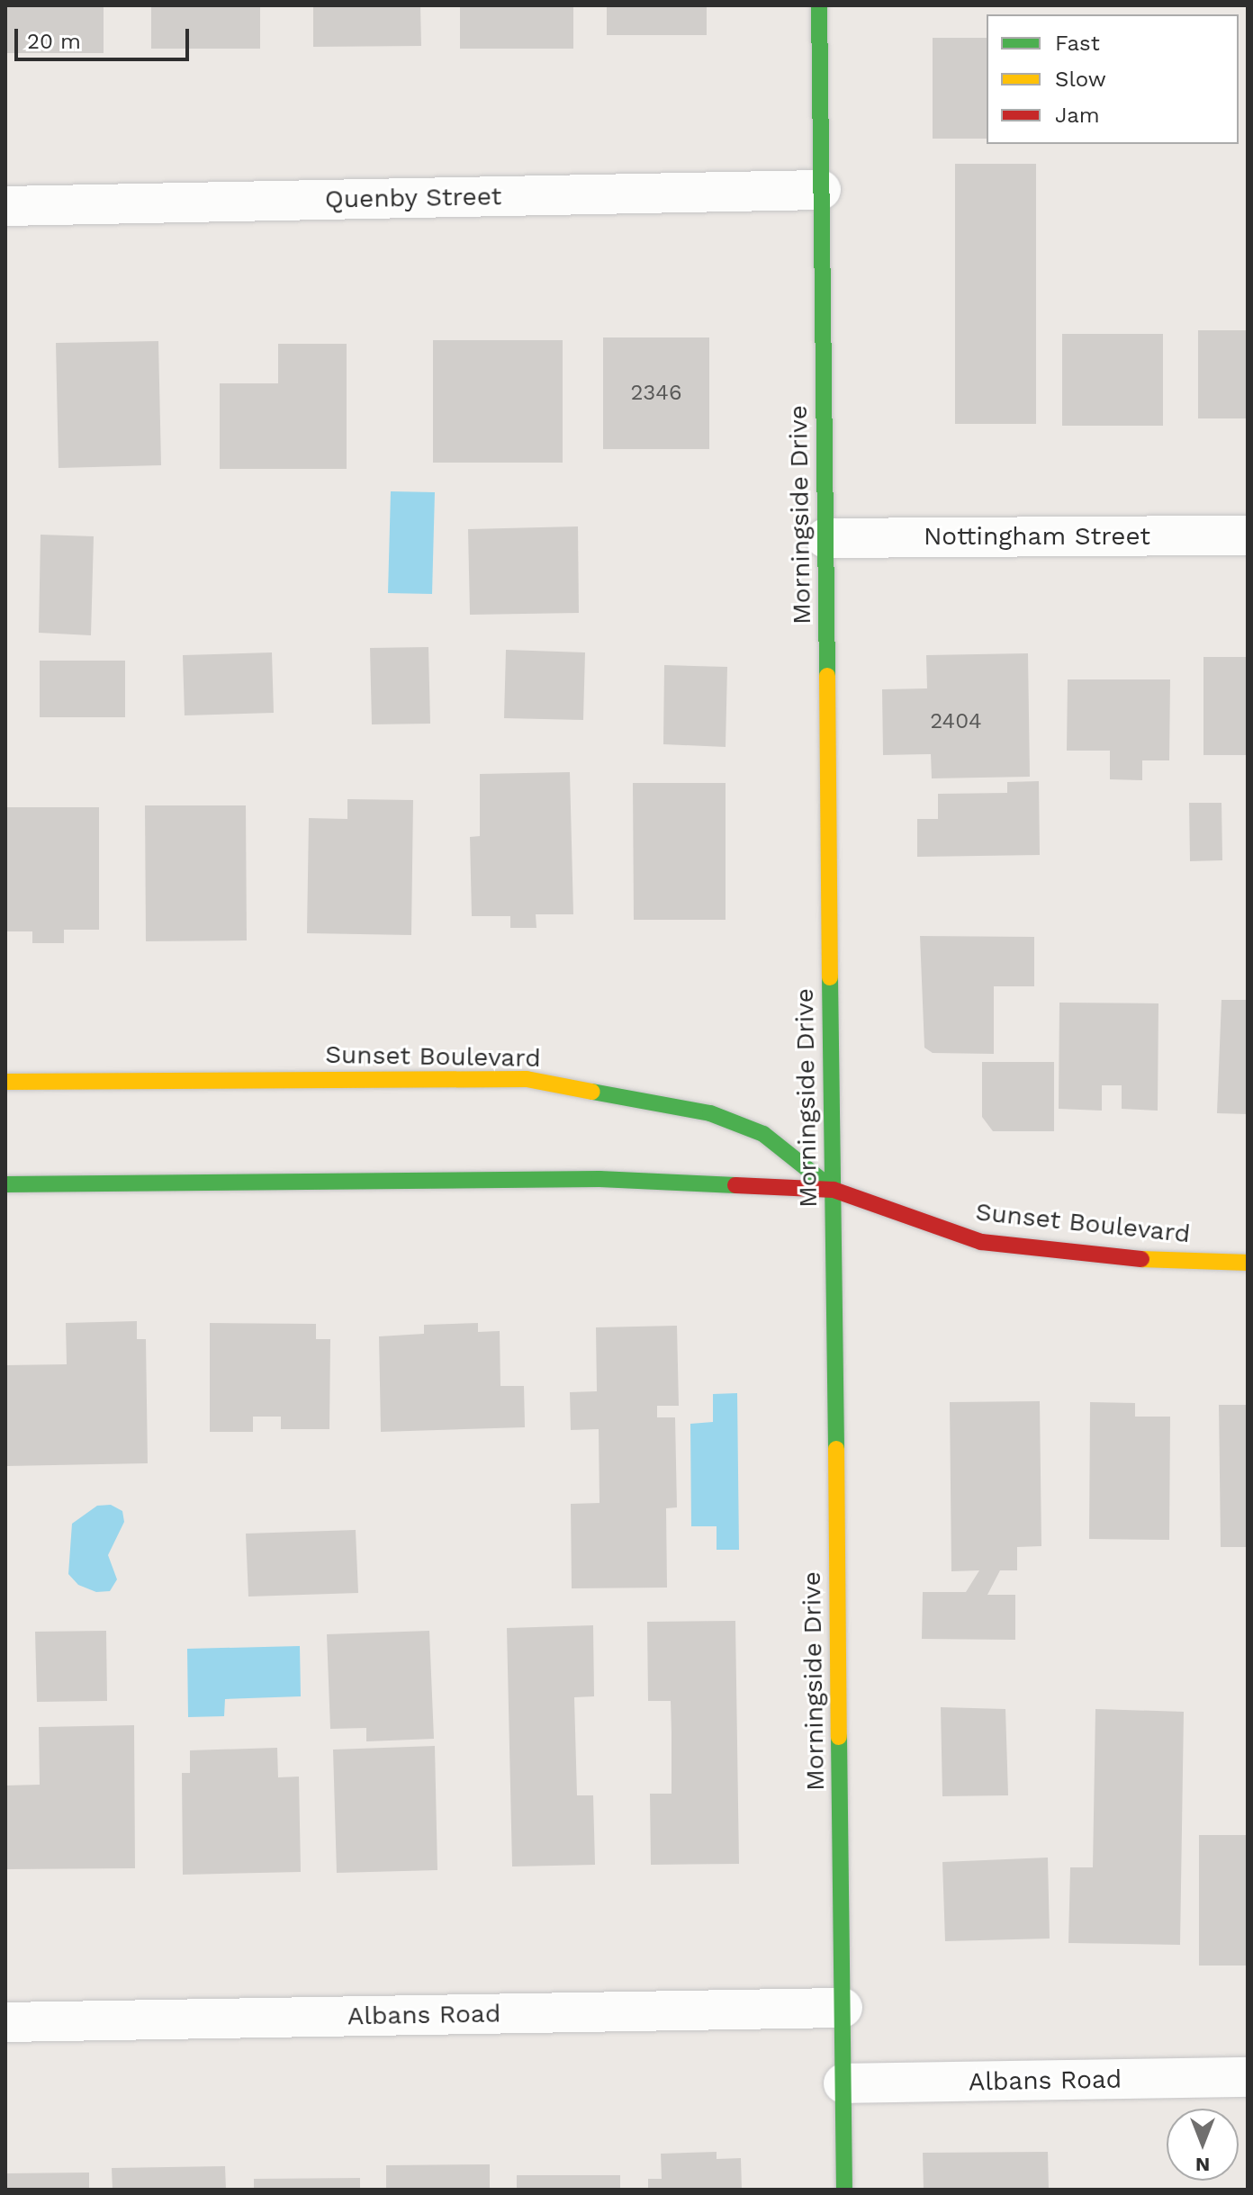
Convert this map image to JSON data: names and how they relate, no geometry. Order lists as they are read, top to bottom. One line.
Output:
{"streets":{"street":["Quenby Street","Morningside Drive","Nottingham Street","Sunset Boulevard","Albans Road"]},"crossings":[["Quenby Street","Morningside Drive"],["Morningside Drive","Nottingham Street"],["Morningside Drive","Sunset Boulevard"],["Morningside Drive","Albans Road"]],"house_numbers":["2346","2404"],"legend":["Fast","Slow","Jam"],"scale_bar":"20 m","north":"bottom"}
